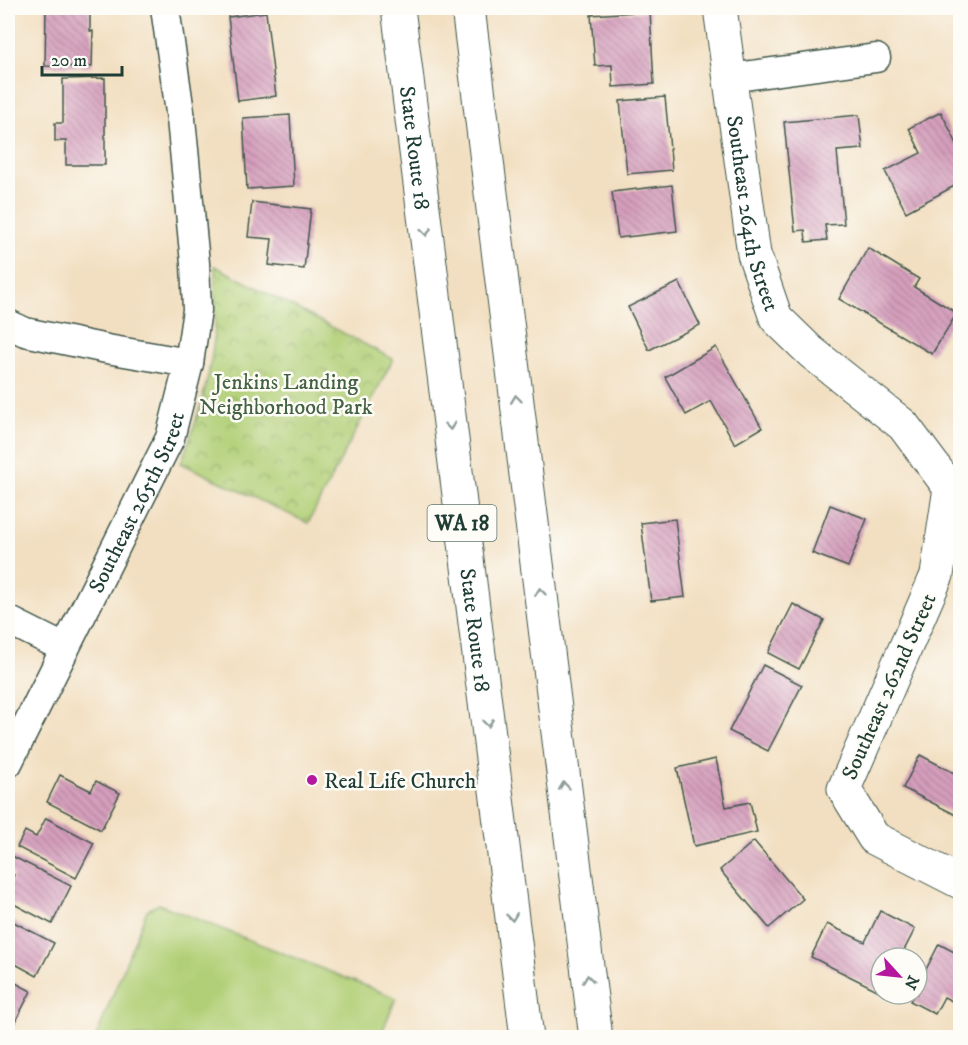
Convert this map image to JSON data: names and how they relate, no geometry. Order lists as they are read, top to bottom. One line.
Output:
{"streets":{"main road":["State Route 18","Southeast 264th Street","WA 18","Southeast 262nd Street"],"street":["Southeast 265th Street"]},"crossings":[["Southeast 264th Street","Southeast 262nd Street"]],"parks":["Jenkins Landing Neighborhood Park"],"places":["Real Life Church"],"scale_bar":"20 m","north":"bottom right"}
